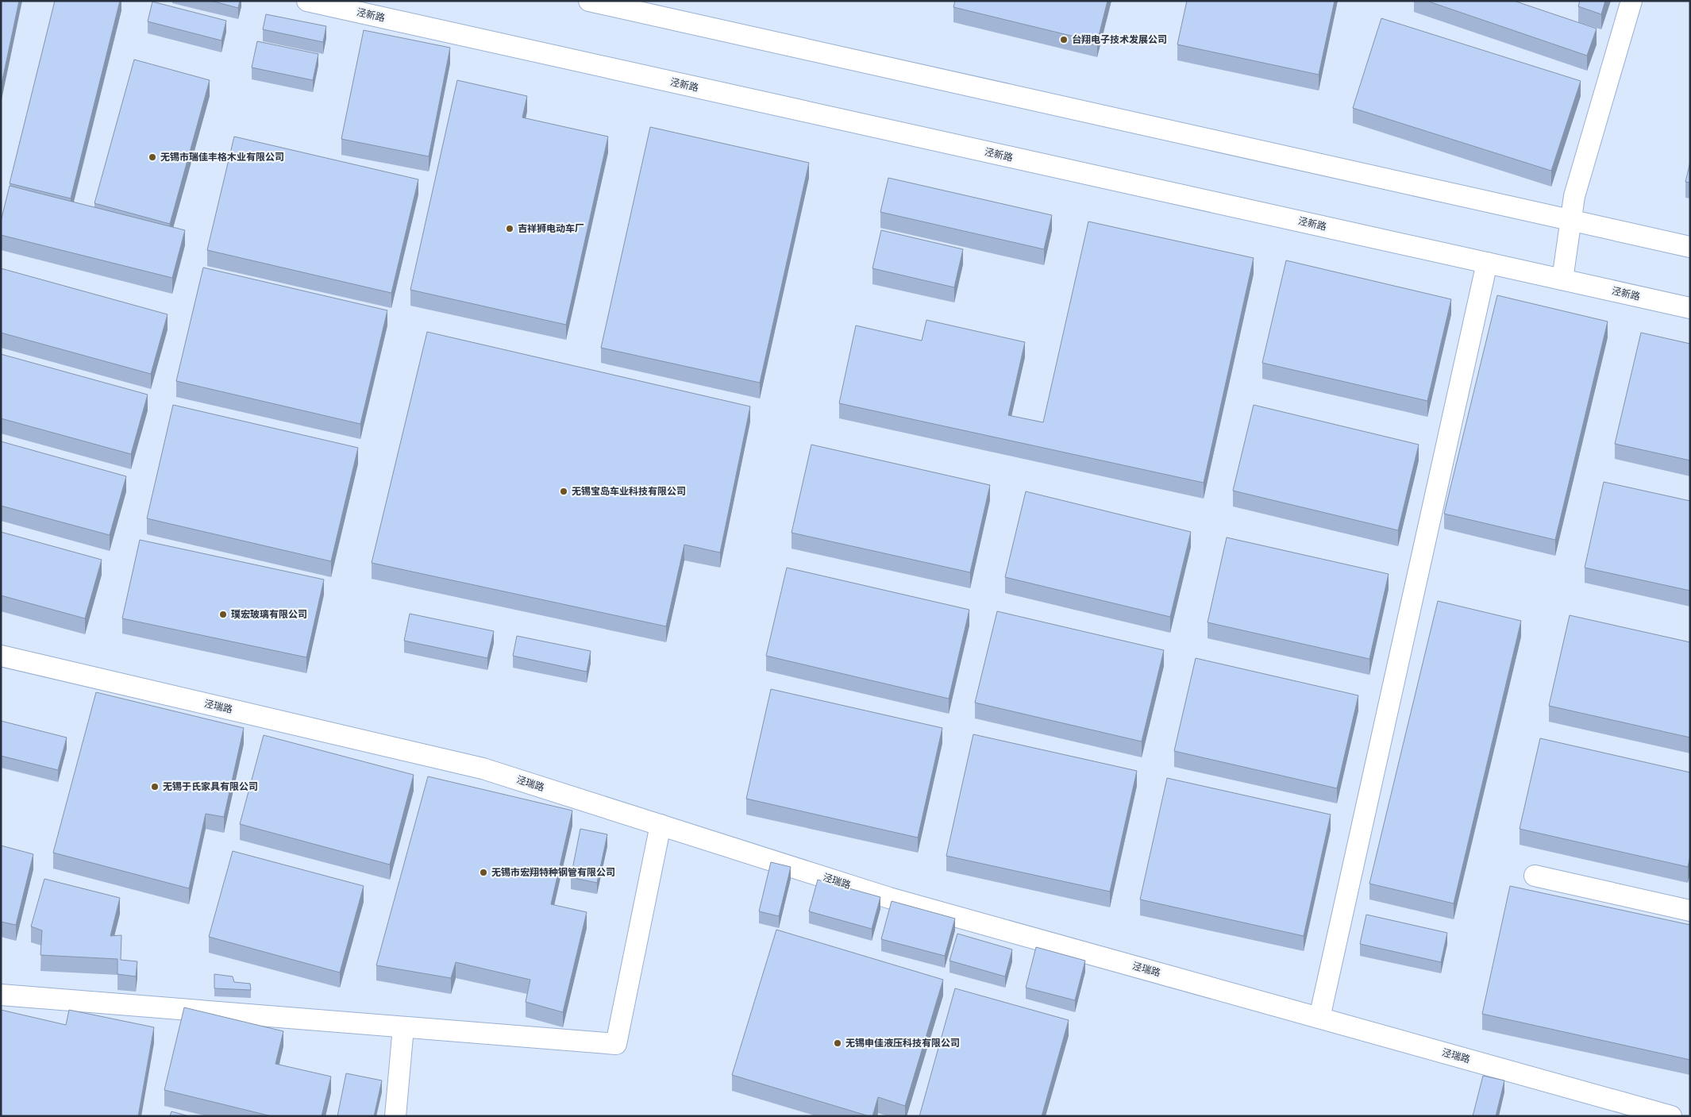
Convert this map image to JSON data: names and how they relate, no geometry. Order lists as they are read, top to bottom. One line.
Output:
{"streets":{"street":["泾新路","泾瑞路"]},"places":["台翔电子技术发展公司","无锡市瑞佳丰格木业有限公司","吉祥狮电动车厂","无锡宝岛车业科技有限公司","璞宏玻璃有限公司","无锡于氏家具有限公司","无锡市宏翔特种钢管有限公司","无锡申佳液压科技有限公司"]}
